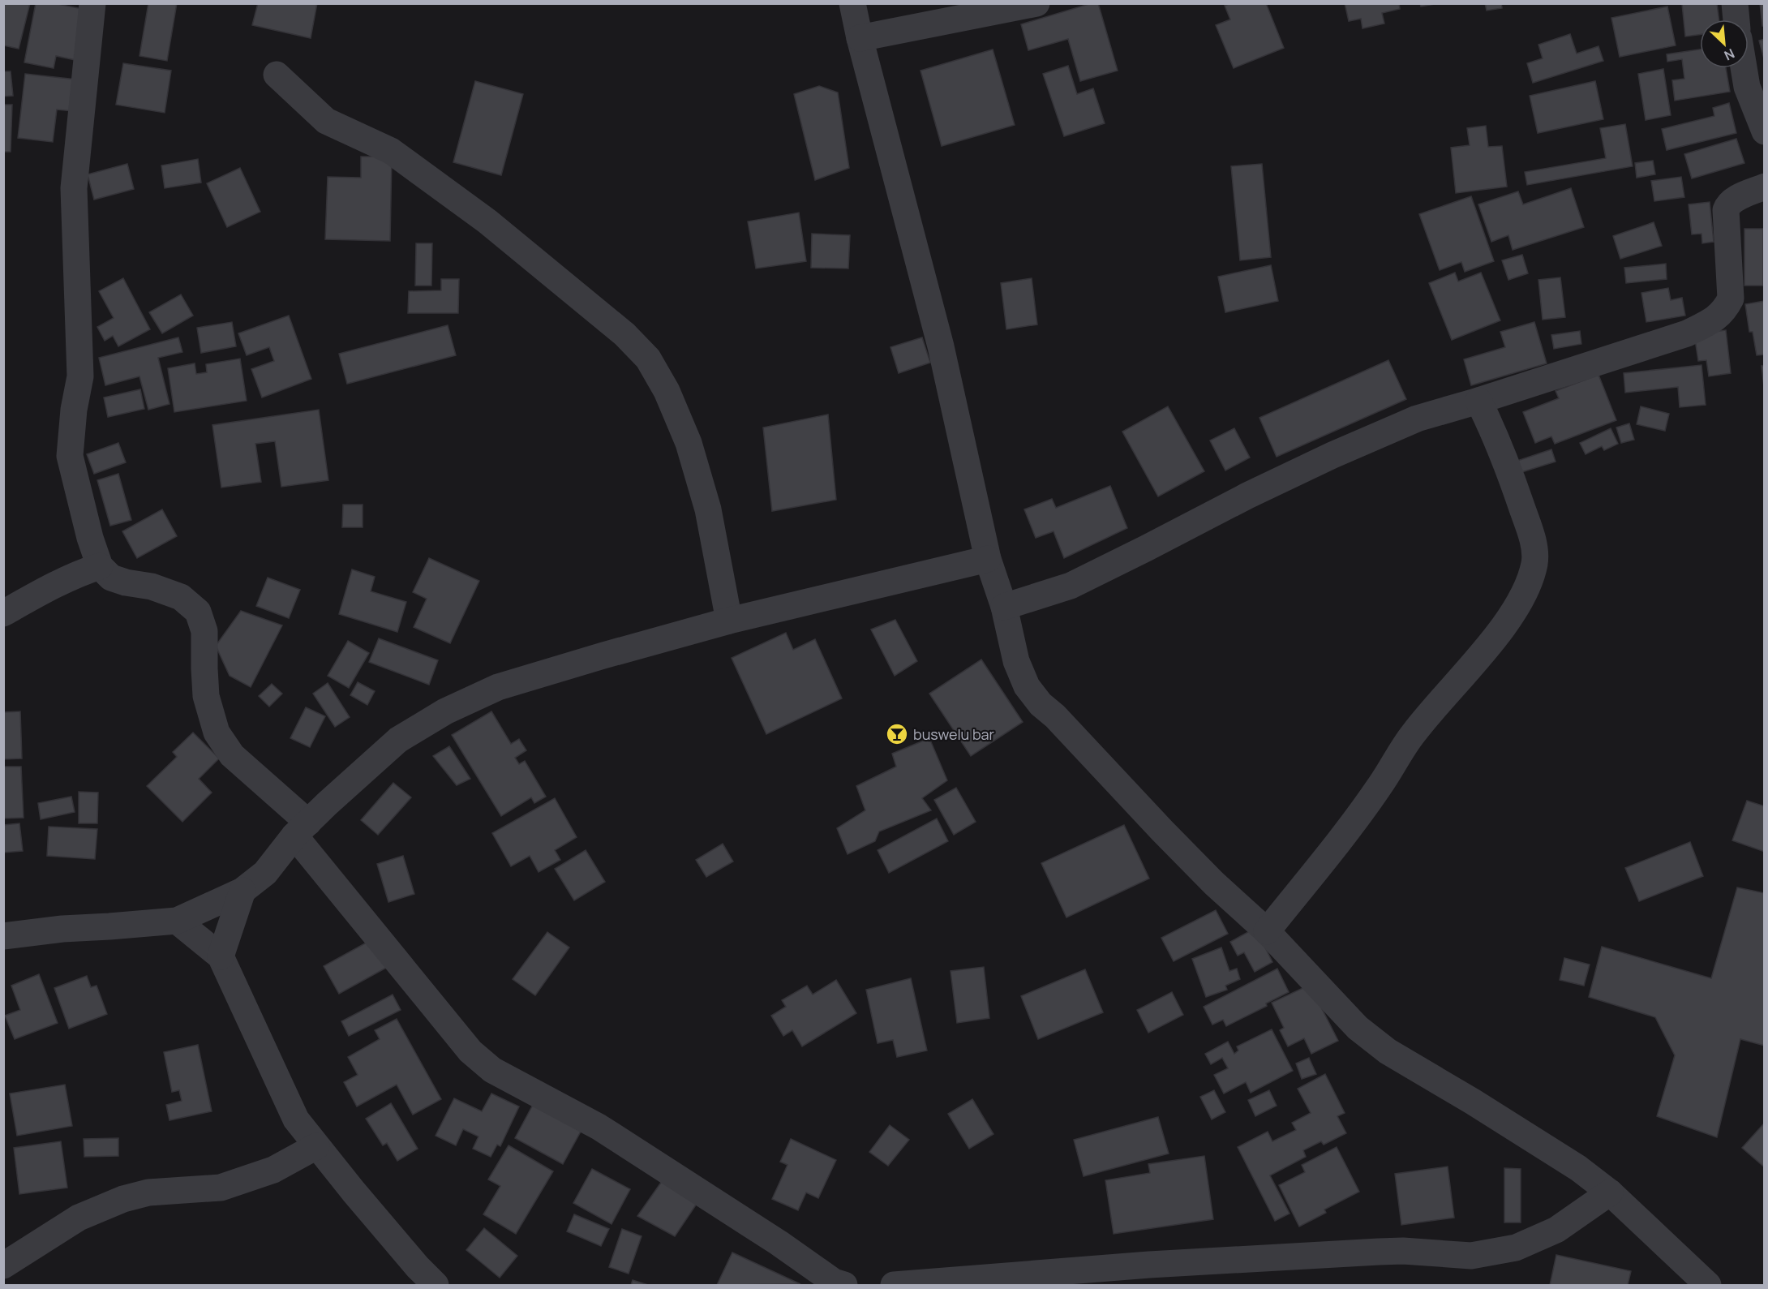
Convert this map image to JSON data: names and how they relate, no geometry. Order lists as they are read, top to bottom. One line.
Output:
{"places":{"bar":["buswelu bar"]},"north":"bottom right"}
